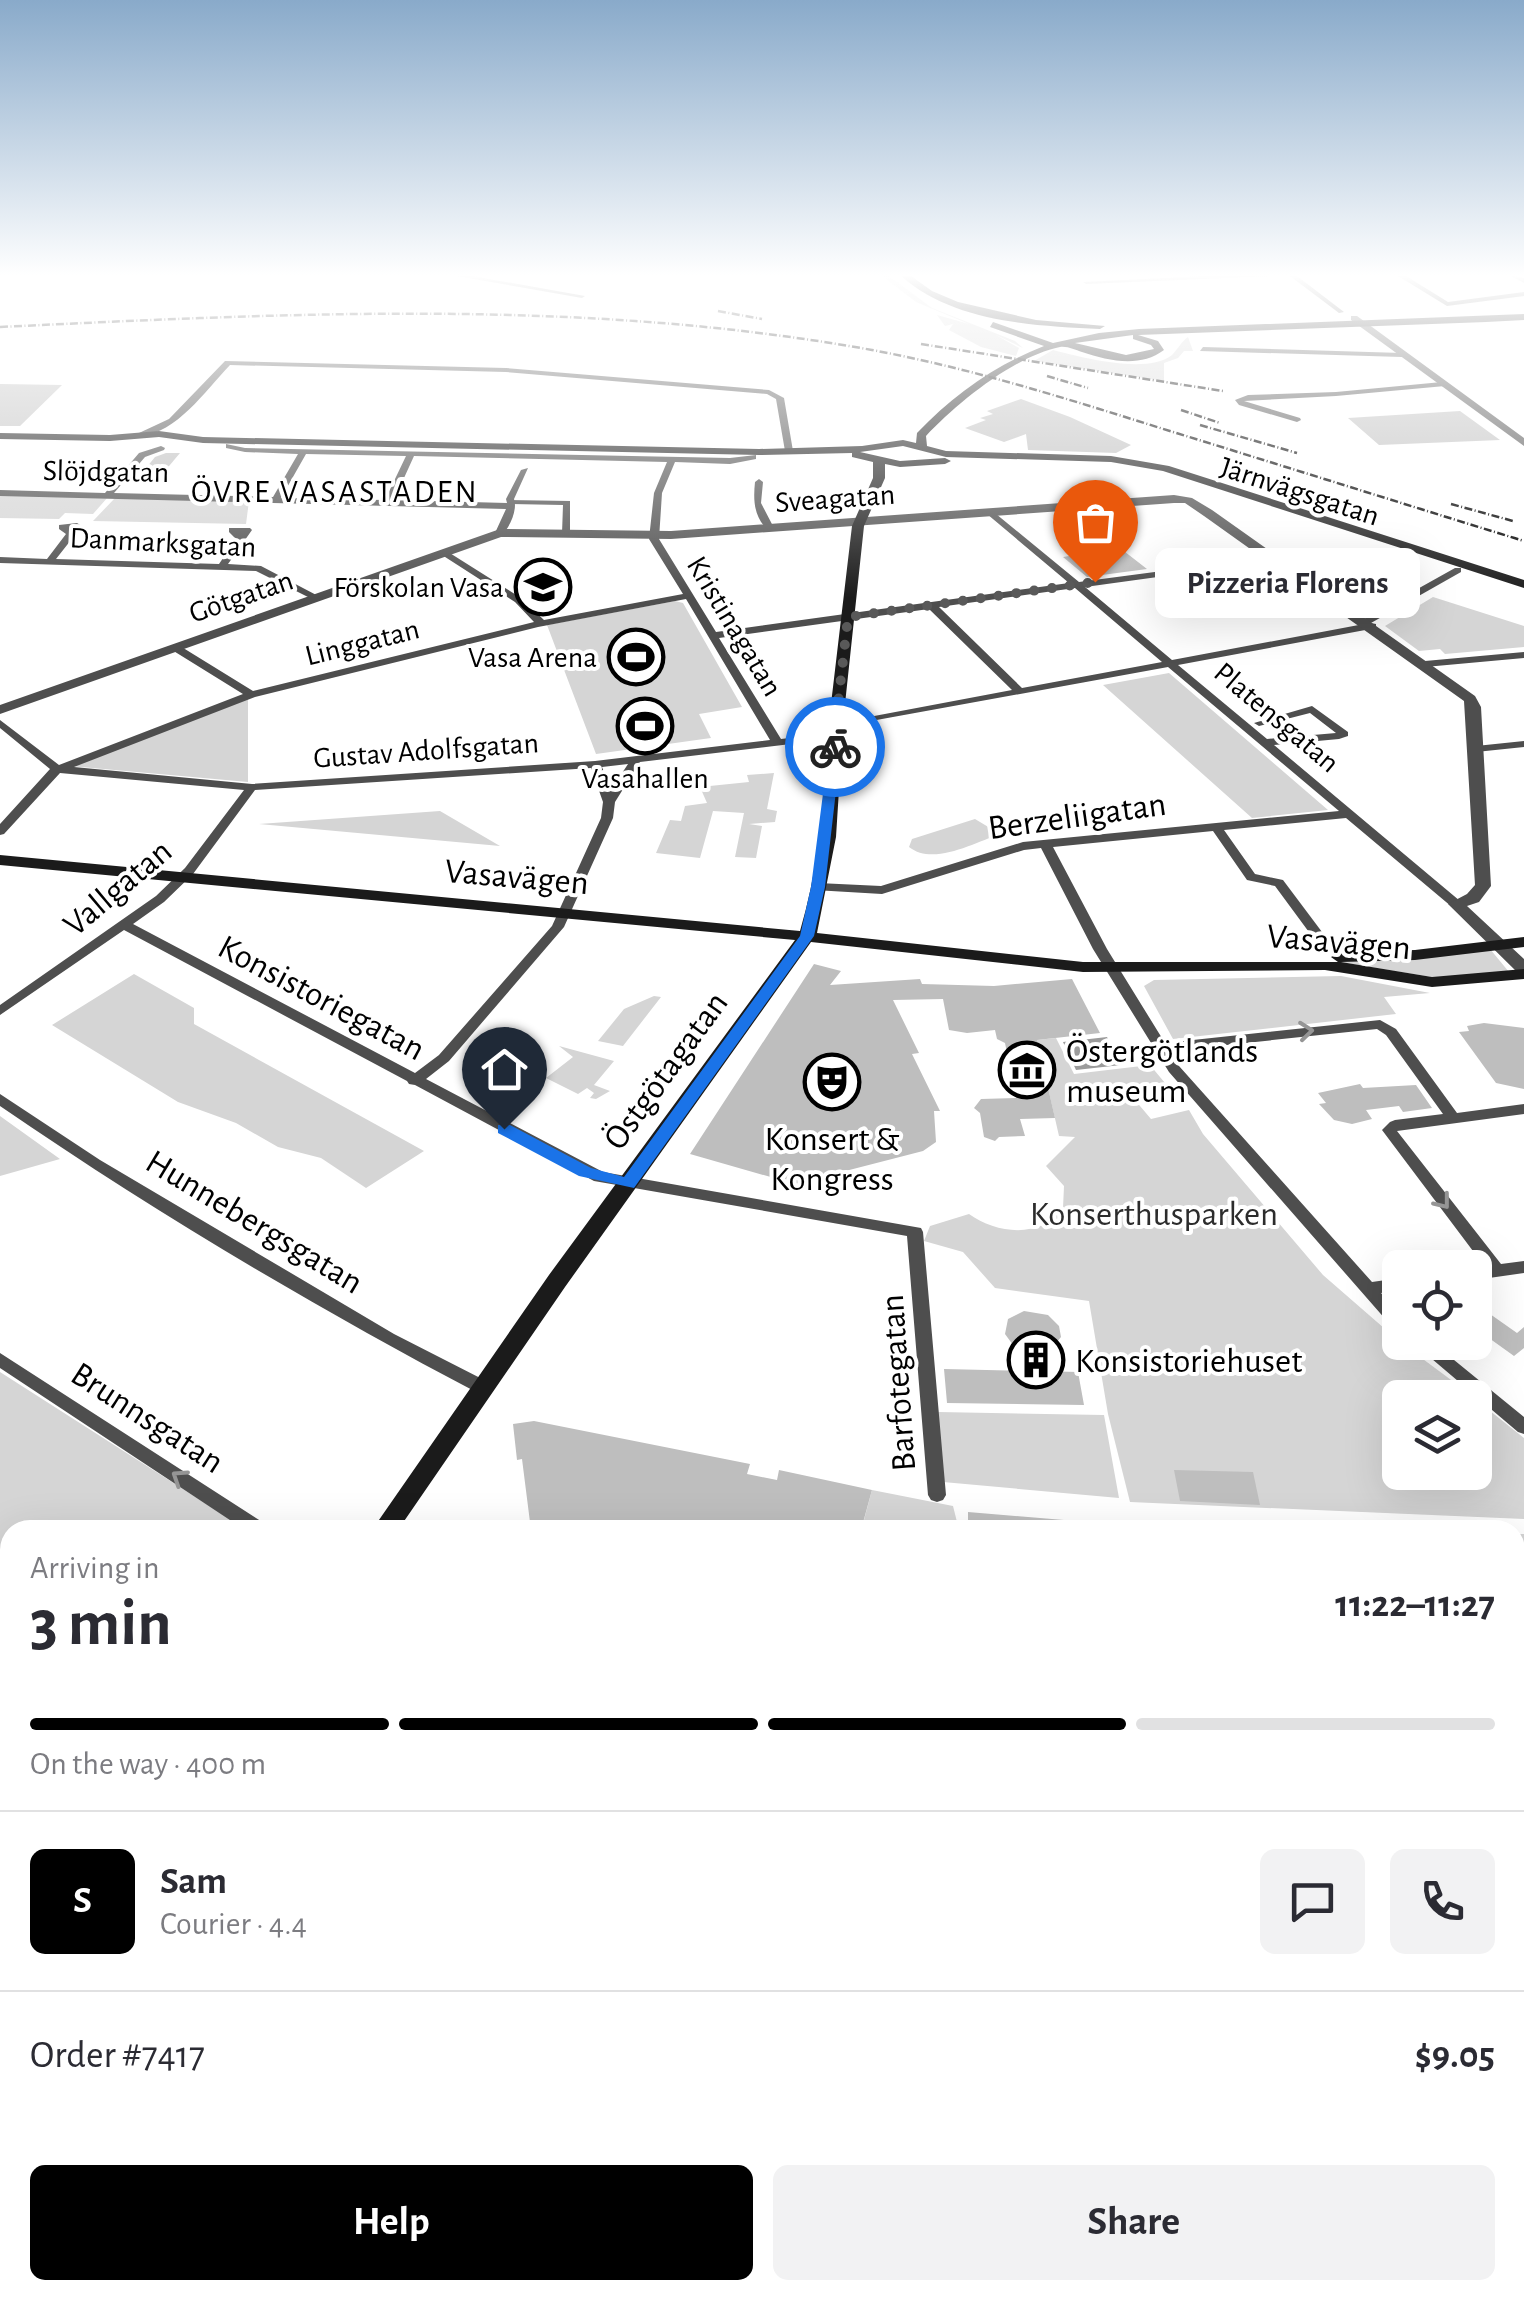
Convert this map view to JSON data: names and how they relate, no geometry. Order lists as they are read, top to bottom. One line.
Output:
{"streets":{"main road":["Järnvägsgatan","Vasavägen","Östgötagatan"],"street":["Slöjdgatan","Sveagatan","Danmarksgatan","Götgatan","Kristinagatan","Linggatan","Platensgatan","Gustav Adolfsgatan","Berzeliigatan","Vallgatan","Konsistoriegatan","Hunnebergsgatan","Barfotegatan","Brunnsgatan"]},"crossings":[["Järnvägsgatan","Östgötagatan"],["Sveagatan","Götgatan"],["Sveagatan","Kristinagatan"],["Sveagatan","Platensgatan"],["Sveagatan","Östgötagatan"],["Danmarksgatan","Götgatan"],["Kristinagatan","Linggatan"],["Kristinagatan","Gustav Adolfsgatan"],["Linggatan","Gustav Adolfsgatan"],["Platensgatan","Berzeliigatan"],["Platensgatan","Vasavägen"],["Gustav Adolfsgatan","Vallgatan"],["Gustav Adolfsgatan","Östgötagatan"],["Berzeliigatan","Östgötagatan"],["Vasavägen","Vallgatan"],["Vasavägen","Östgötagatan"],["Vallgatan","Konsistoriegatan"],["Konsistoriegatan","Östgötagatan"],["Konsistoriegatan","Barfotegatan"],["Östgötagatan","Hunnebergsgatan"]],"one_way":["Brunnsgatan"],"districts":["ÖVRE VASASTADEN"],"parks":["Konserthusparken"],"places":{"other":["Pizzeria Florens"],"school or university":["Förskolan Vasa"],"sports":["Vasa Arena","Vasahallen"],"museum":["Östergötlands museum"],"theatre":["Konsert & Kongress"],"building":["Konsistoriehuset"]},"page":{"bubble":"Pizzeria Florens","heading":["3 min","Arriving in","11:22–11:27"],"panel":["Sam","Courier · 4.4","Order #7417","$9.05"],"bar":"On the way · 400 m","round":"S","buttons":["Help","Share"]}}
